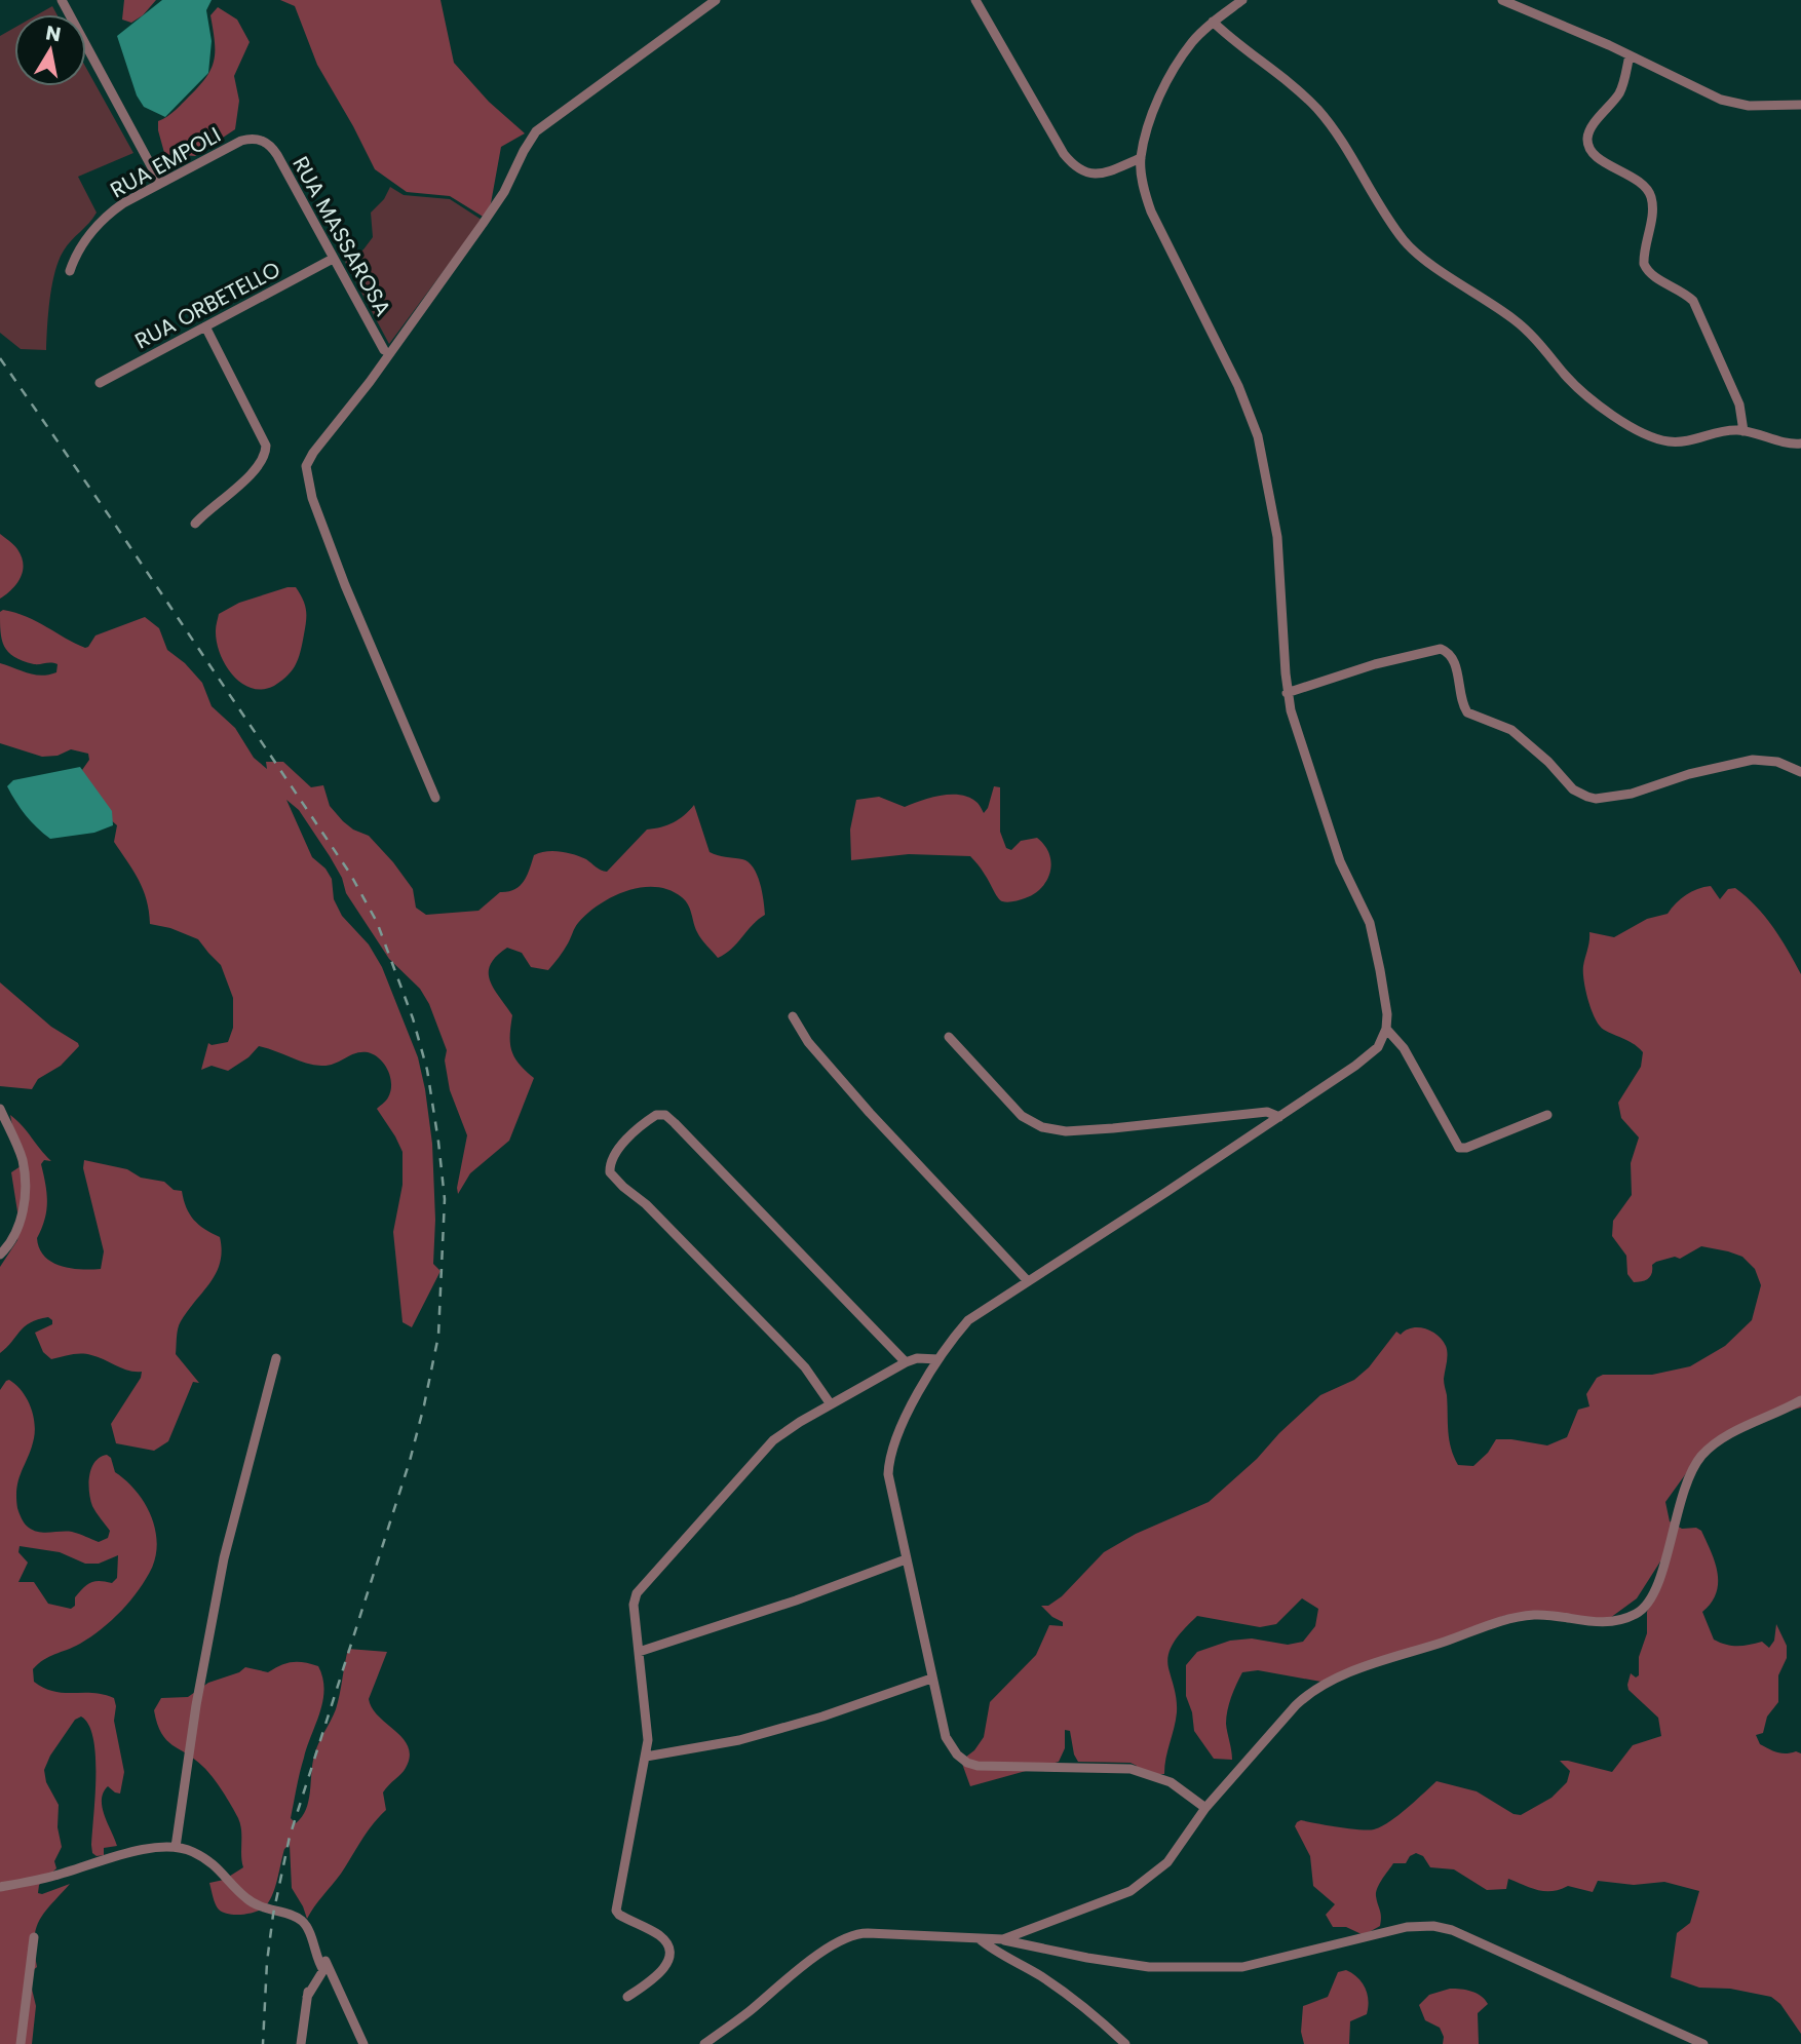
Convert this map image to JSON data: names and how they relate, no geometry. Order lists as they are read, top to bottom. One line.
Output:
{"streets":{"street":["RUA EMPOLI","RUA MASSAROSA","RUA ORBETELLO"]},"crossings":[["RUA EMPOLI","RUA MASSAROSA"],["RUA MASSAROSA","RUA ORBETELLO"]],"north":"top"}
